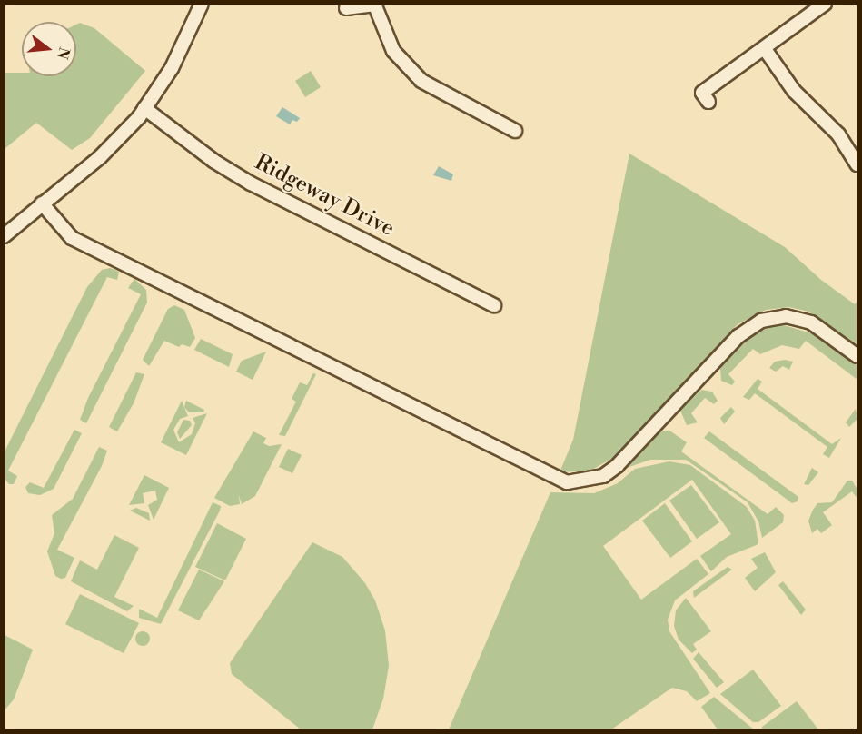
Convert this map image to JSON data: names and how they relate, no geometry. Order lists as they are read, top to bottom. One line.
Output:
{"streets":{"street":["Ridgeway Drive"]},"north":"right"}
